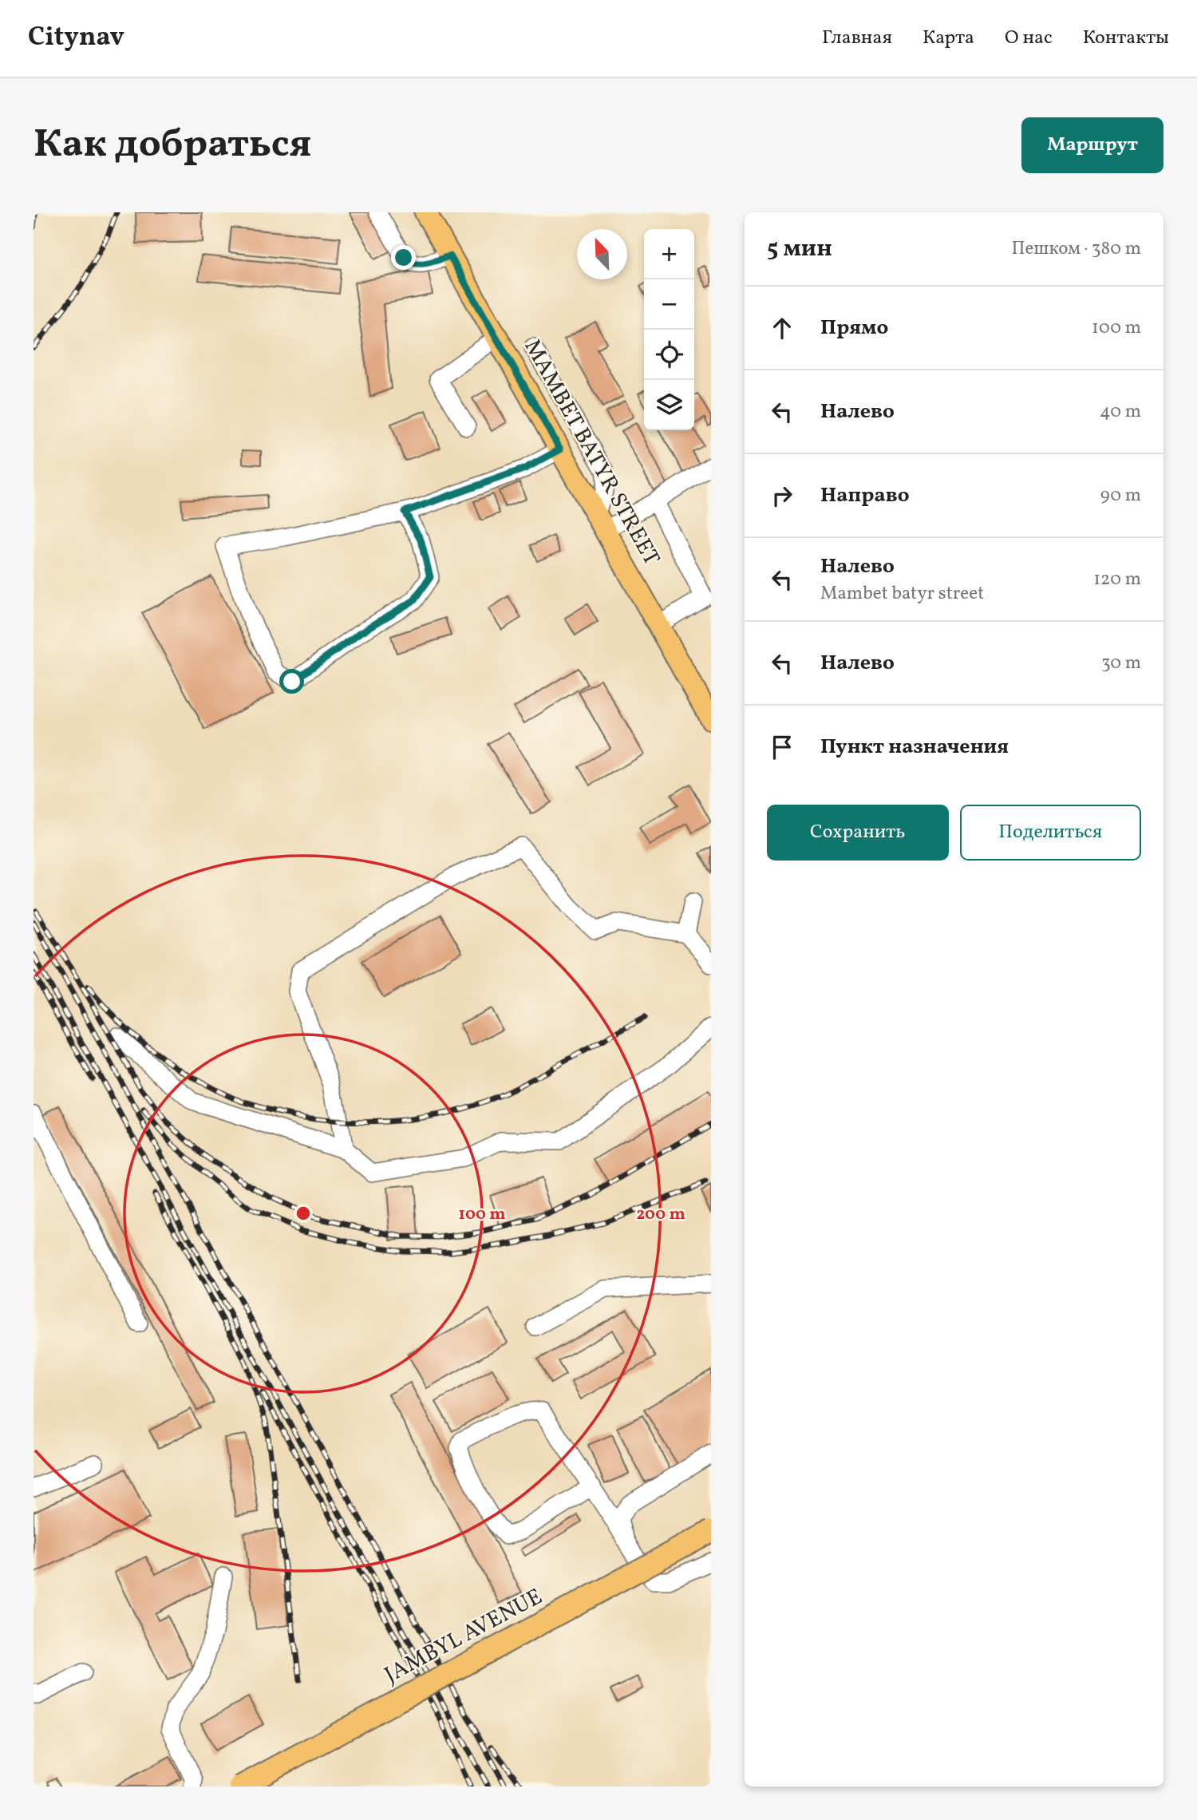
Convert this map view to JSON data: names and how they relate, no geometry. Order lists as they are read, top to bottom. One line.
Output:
{"streets":{"main road":["MAMBET BATYR STREET","JAMBYL AVENUE"]},"north":"top left","page":{"header":"Citynav","nav":["Главная","Карта","О нас","Контакты"],"buttons":["Маршрут",["Сохранить","Поделиться"]],"title":"Как добраться","heading":["5 мин","Пешком · 380 m"],"map_buttons":["+","−"],"list":[["Прямо","100 m"],["Налево","40 m"],["Направо","90 m"],["Налево","Mambet batyr street","120 m"],["Налево","30 m"],"Пункт назначения"]},"rings":["100 m","200 m"]}
